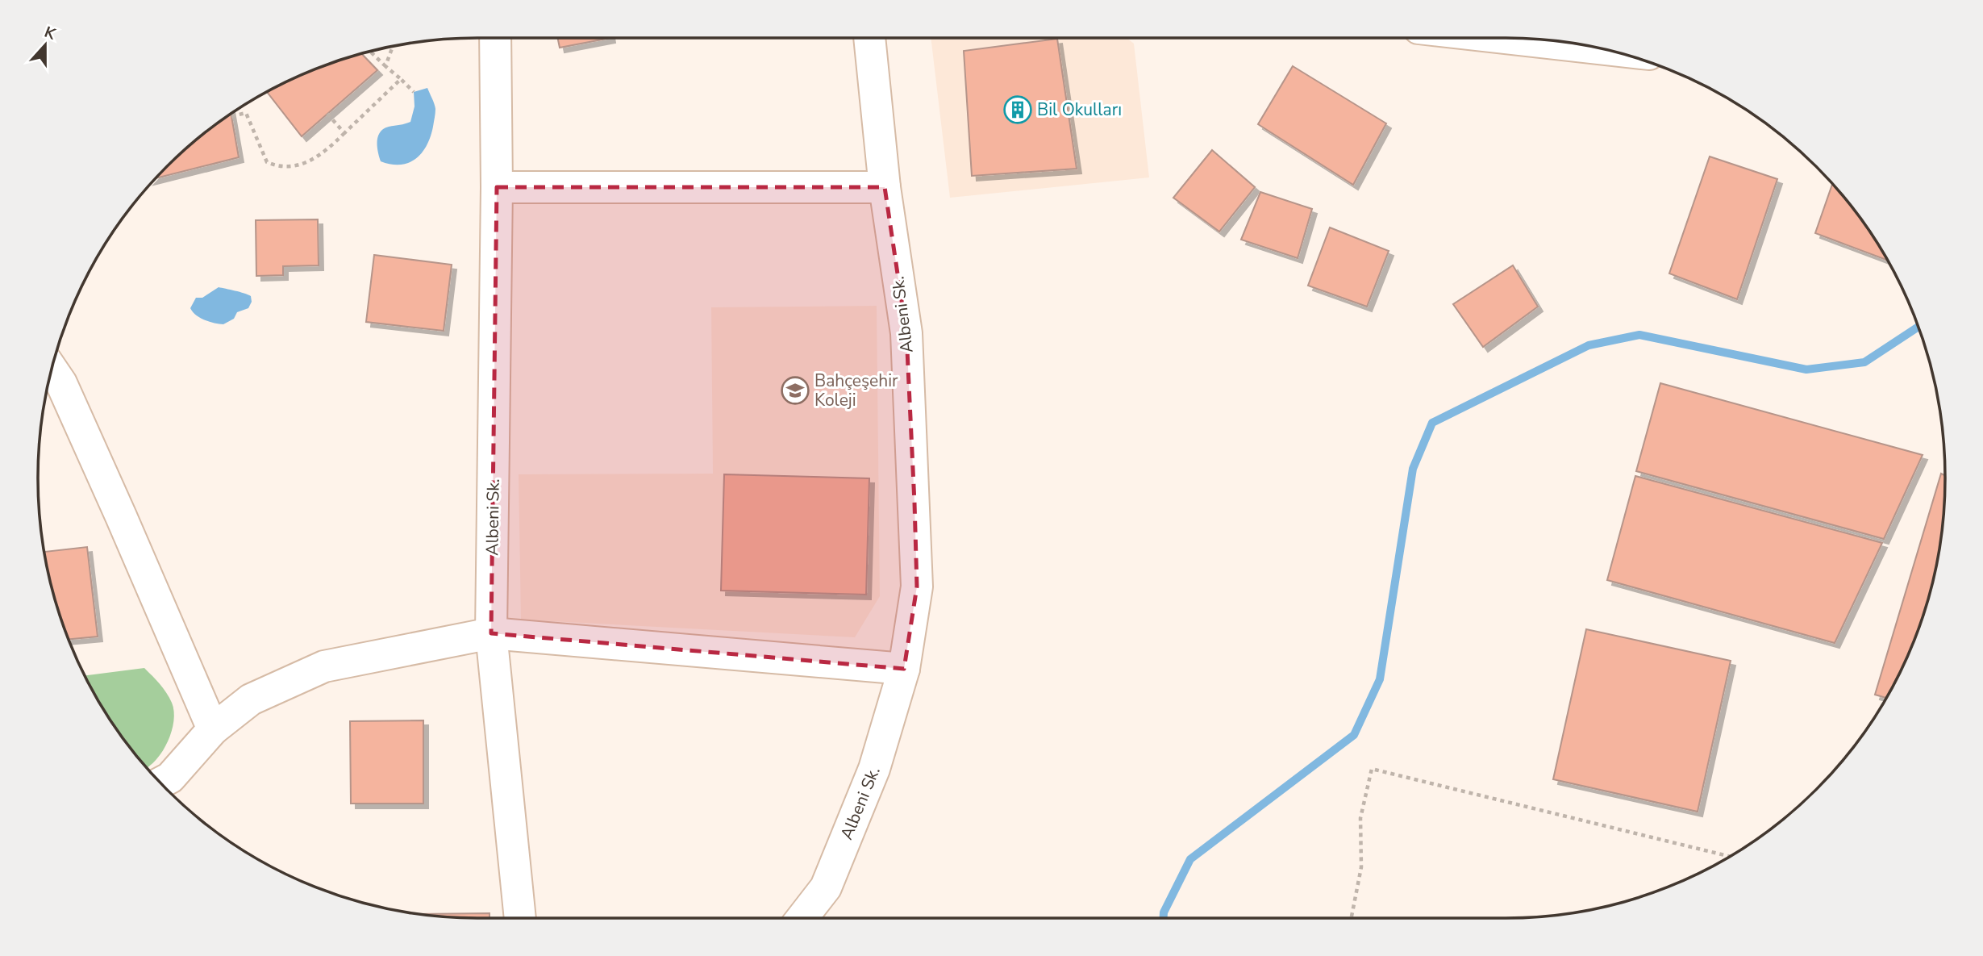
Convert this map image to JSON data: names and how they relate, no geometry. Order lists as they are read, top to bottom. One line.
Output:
{"streets":{"street":["Albeni Sk."]},"places":{"building":["Bil Okulları"],"school or university":["Bahçeşehir Koleji"]},"north":"top"}
